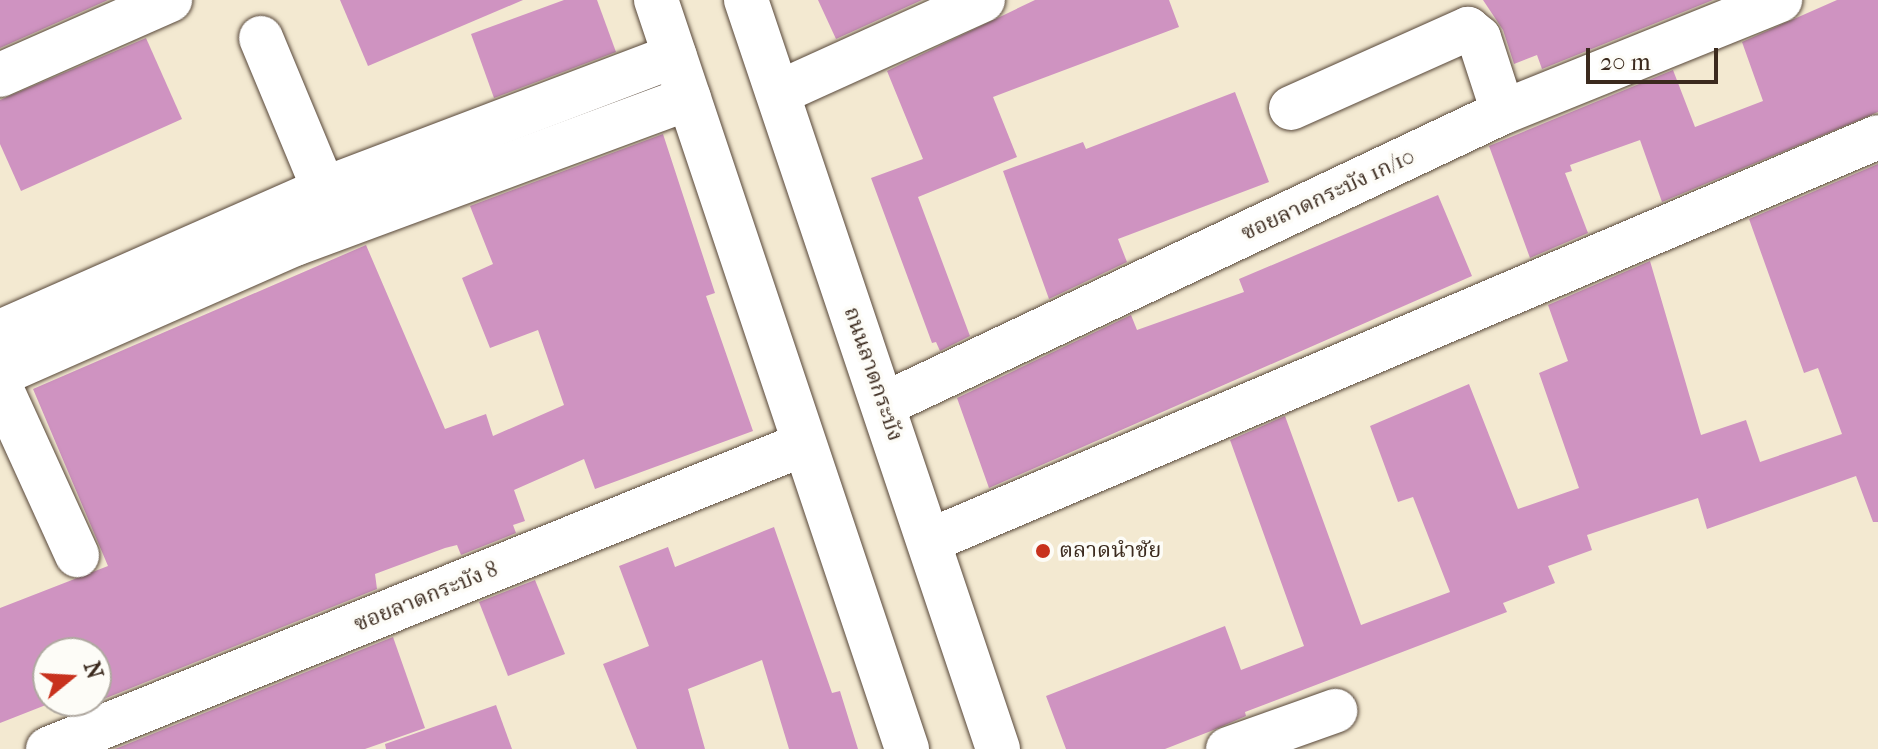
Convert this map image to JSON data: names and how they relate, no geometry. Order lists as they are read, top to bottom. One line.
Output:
{"streets":{"main road":["ซอยลาดกระบัง 1ก/10","ถนนลาดกระบัง","ซอยลาดกระบัง 8"]},"crossings":[["ซอยลาดกระบัง 1ก/10","ถนนลาดกระบัง"]],"places":["ตลาดนำชัย"],"scale_bar":"20 m","north":"right"}
